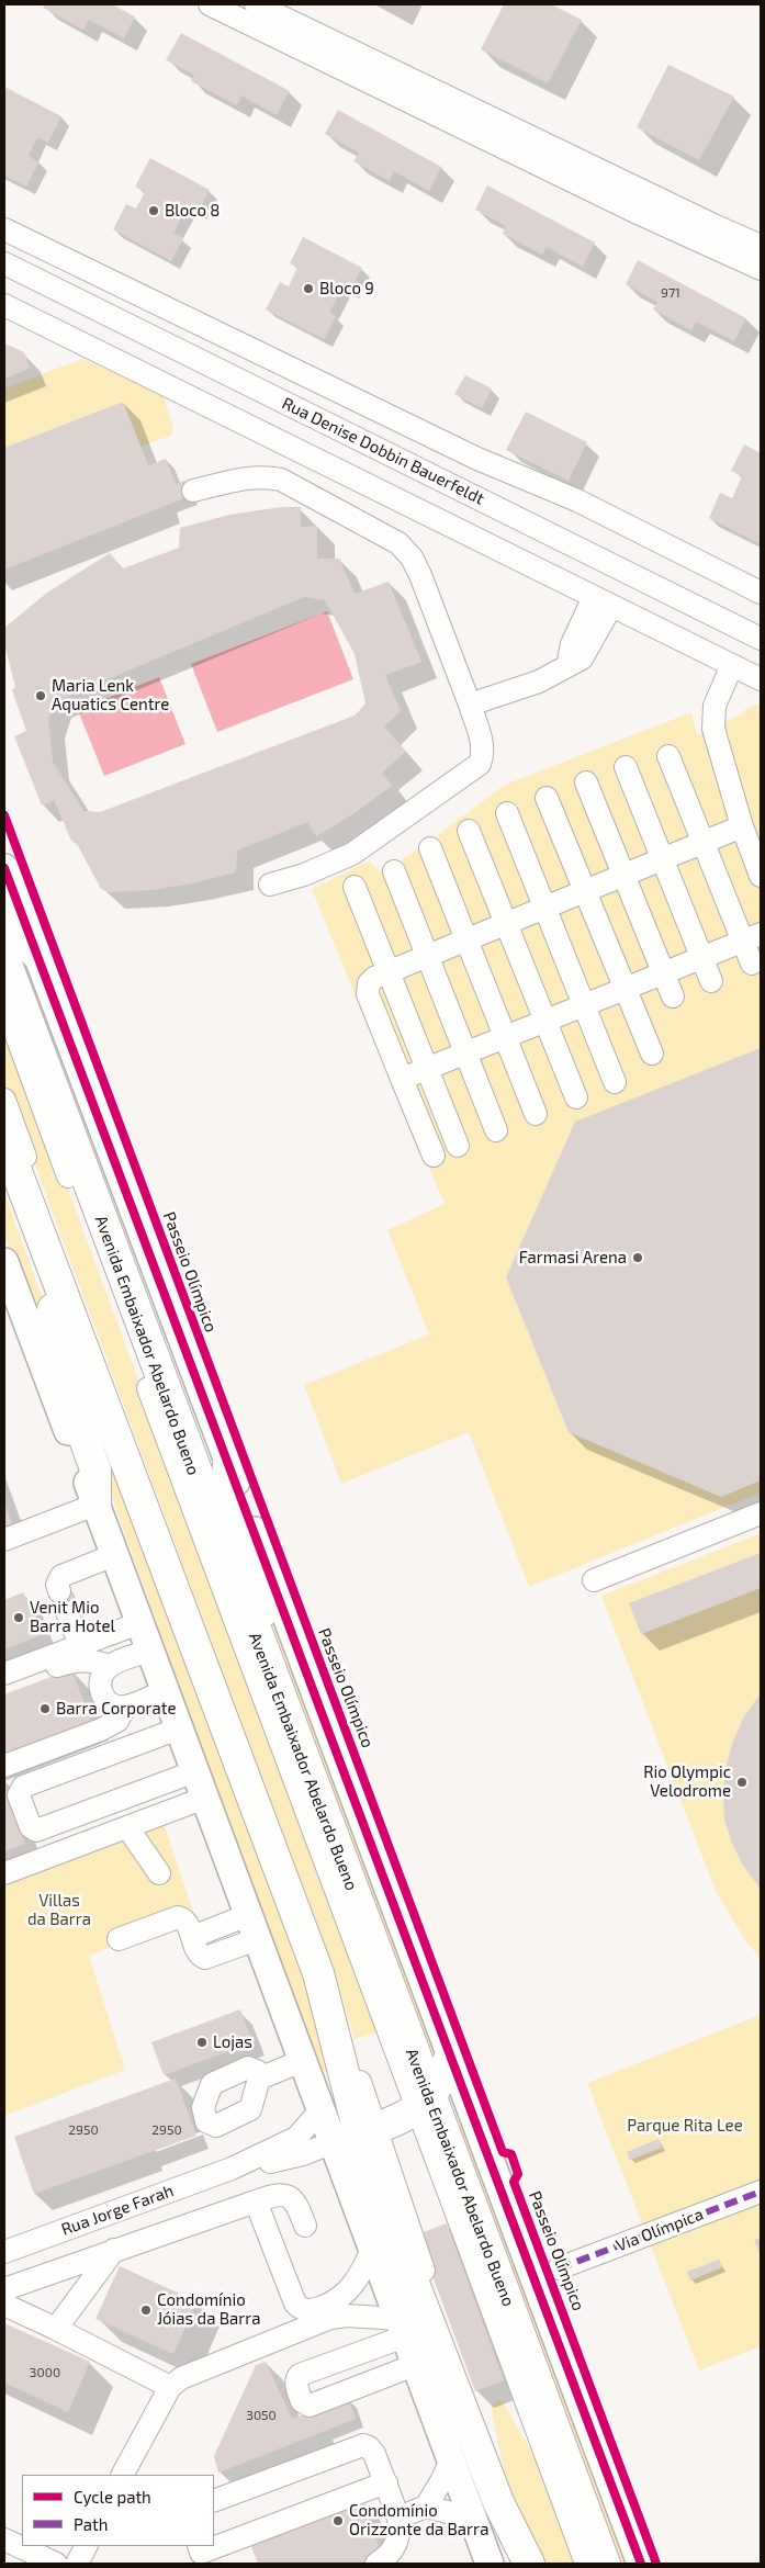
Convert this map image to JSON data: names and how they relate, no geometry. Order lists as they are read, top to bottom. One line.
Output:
{"streets":{"highway":["Avenida Embaixador Abelardo Bueno"],"street":["Rua Denise Dobbin Bauerfeldt","Rua Jorge Farah","Via Olímpica"],"cycle path":["Passeio Olímpico"]},"parks":["Villas da Barra","Parque Rita Lee"],"places":["Bloco 8","Bloco 9","Maria Lenk Aquatics Centre","Farmasi Arena","Venit Mio Barra Hotel","Barra Corporate","Rio Olympic Velodrome","Lojas","Condomínio Jóias da Barra","Condomínio Orizzonte da Barra"],"house_numbers":["971","2950","2950","3000","3050"],"legend":["Cycle path","Path"]}
